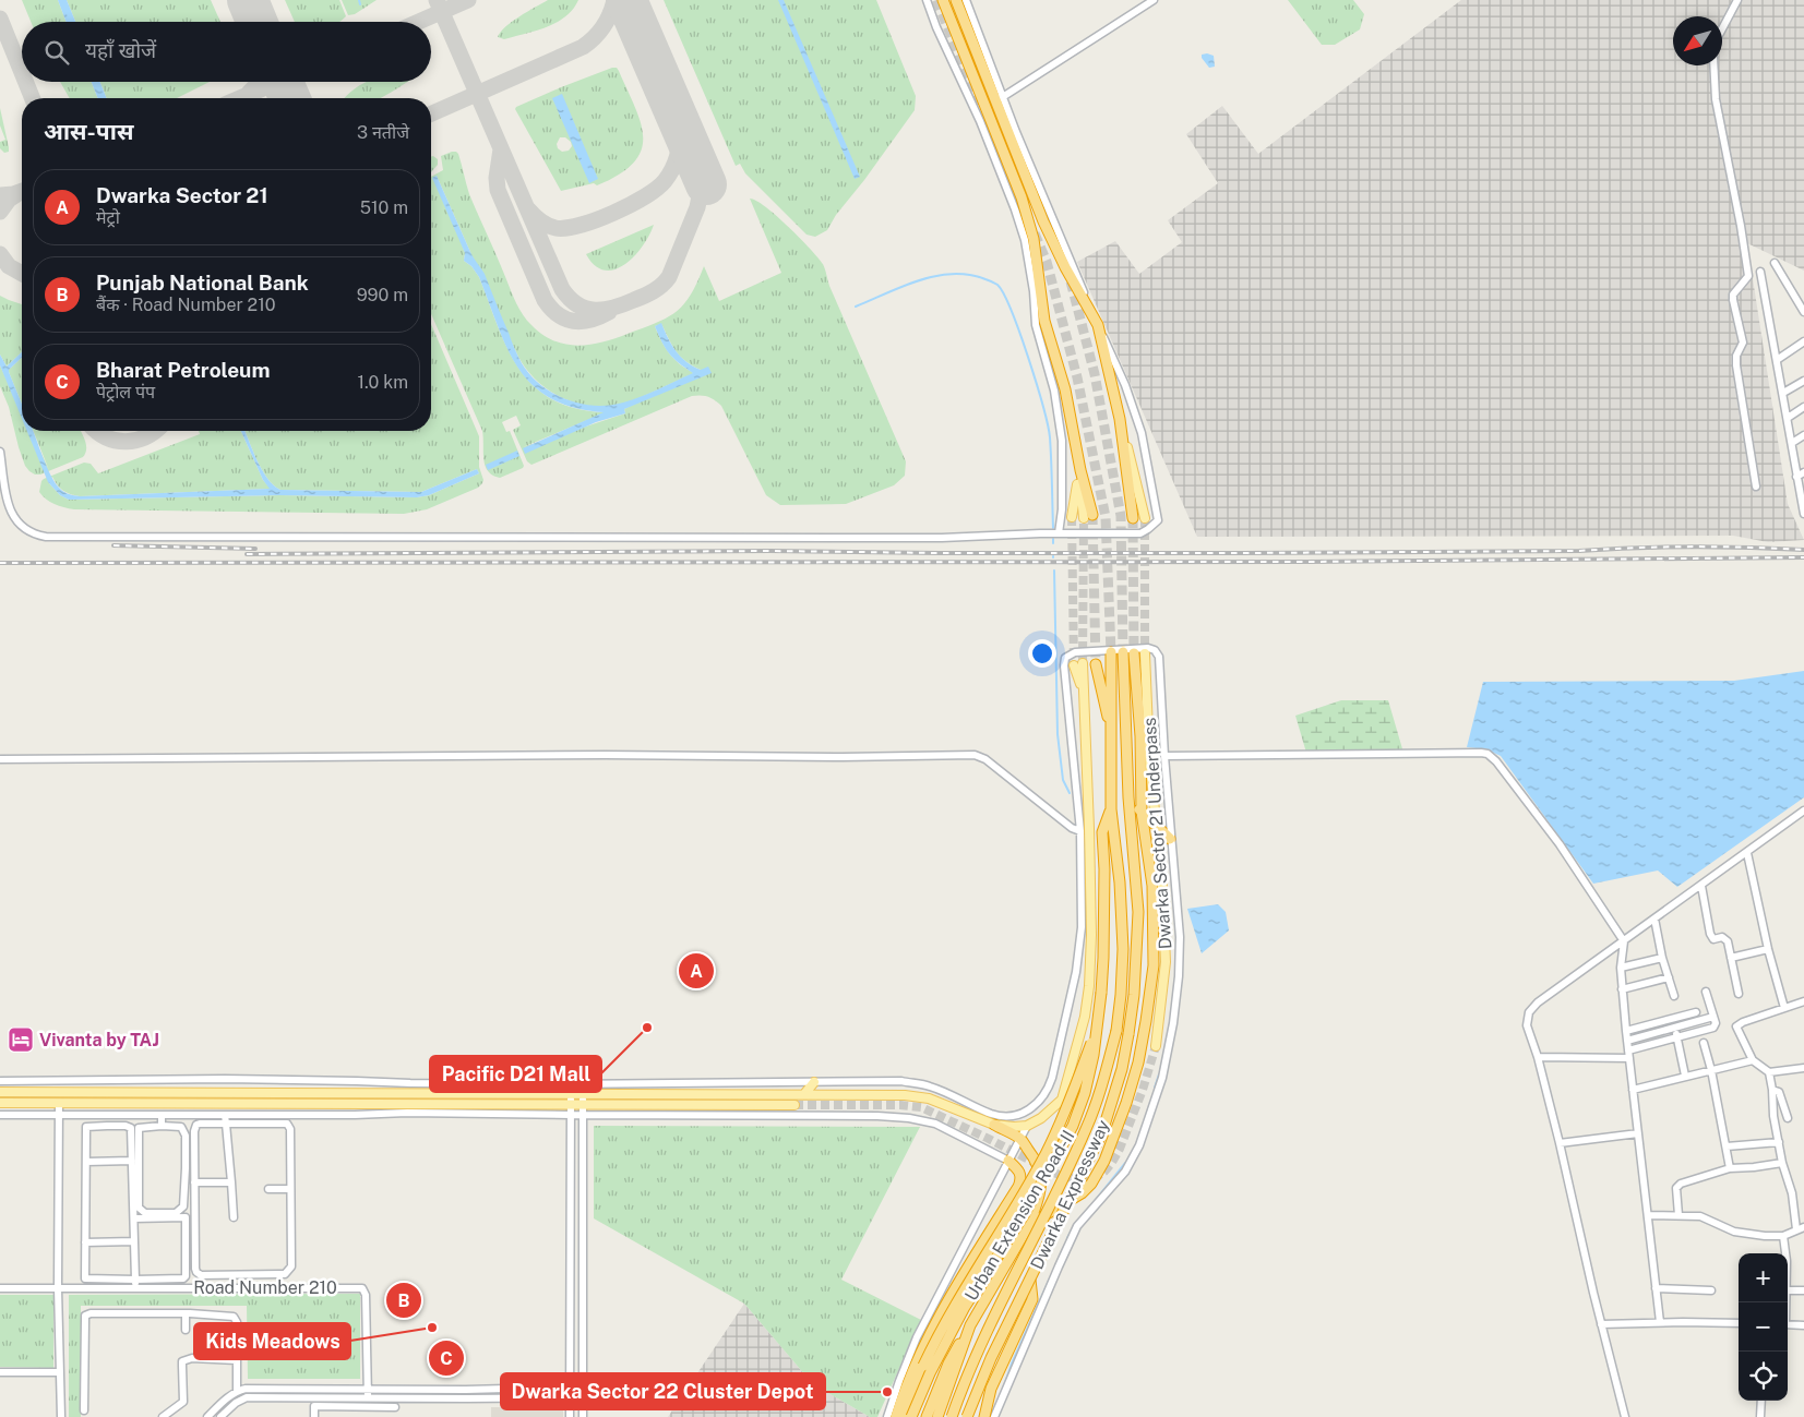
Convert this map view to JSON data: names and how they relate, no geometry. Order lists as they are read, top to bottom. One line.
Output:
{"streets":{"highway":["Dwarka Expressway","Urban Extension Road-II"],"main road":["Dwarka Sector 21 Underpass"],"street":["Road Number 210"]},"crossings":[["Dwarka Expressway","Urban Extension Road-II"]],"places":{"other":["Pacific D21 Mall","Kids Meadows","Dwarka Sector 22 Cluster Depot"],"hotel":["Vivanta by TAJ"]},"north":"bottom left","page":{"search":"यहाँ खोजें","heading":["आस-पास","3 नतीजे"],"list":[{"mark":"A","name":"Dwarka Sector 21","note":"मेट्रो","value":"510 m"},{"mark":"B","name":"Punjab National Bank","note":"बैंक · Road Number 210","value":"990 m"},{"mark":"C","name":"Bharat Petroleum","note":"पेट्रोल पंप","value":"1.0 km"}],"pins":["A","B","C"],"map_buttons":["+","−"]}}
